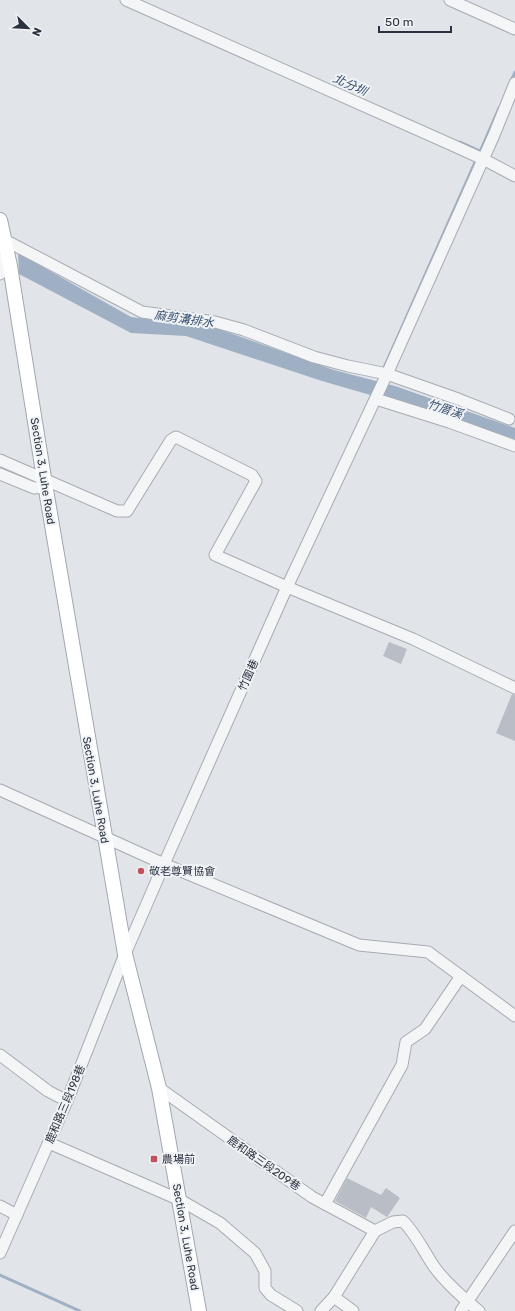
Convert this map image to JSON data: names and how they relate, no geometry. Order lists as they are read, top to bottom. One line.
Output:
{"streets":{"main road":["Section 3, Luhe Road"],"street":["竹圍巷","鹿和路三段198巷","鹿和路三段209巷"]},"crossings":[["Section 3, Luhe Road","竹圍巷"],["Section 3, Luhe Road","鹿和路三段198巷"],["Section 3, Luhe Road","鹿和路三段209巷"],["竹圍巷","鹿和路三段198巷"]],"water":["北分圳","麻剪溝排水","竹厝溪"],"places":{"other":["敬老尊賢協會"],"transit":["農場前"]},"scale_bar":"50 m","north":"bottom right"}
